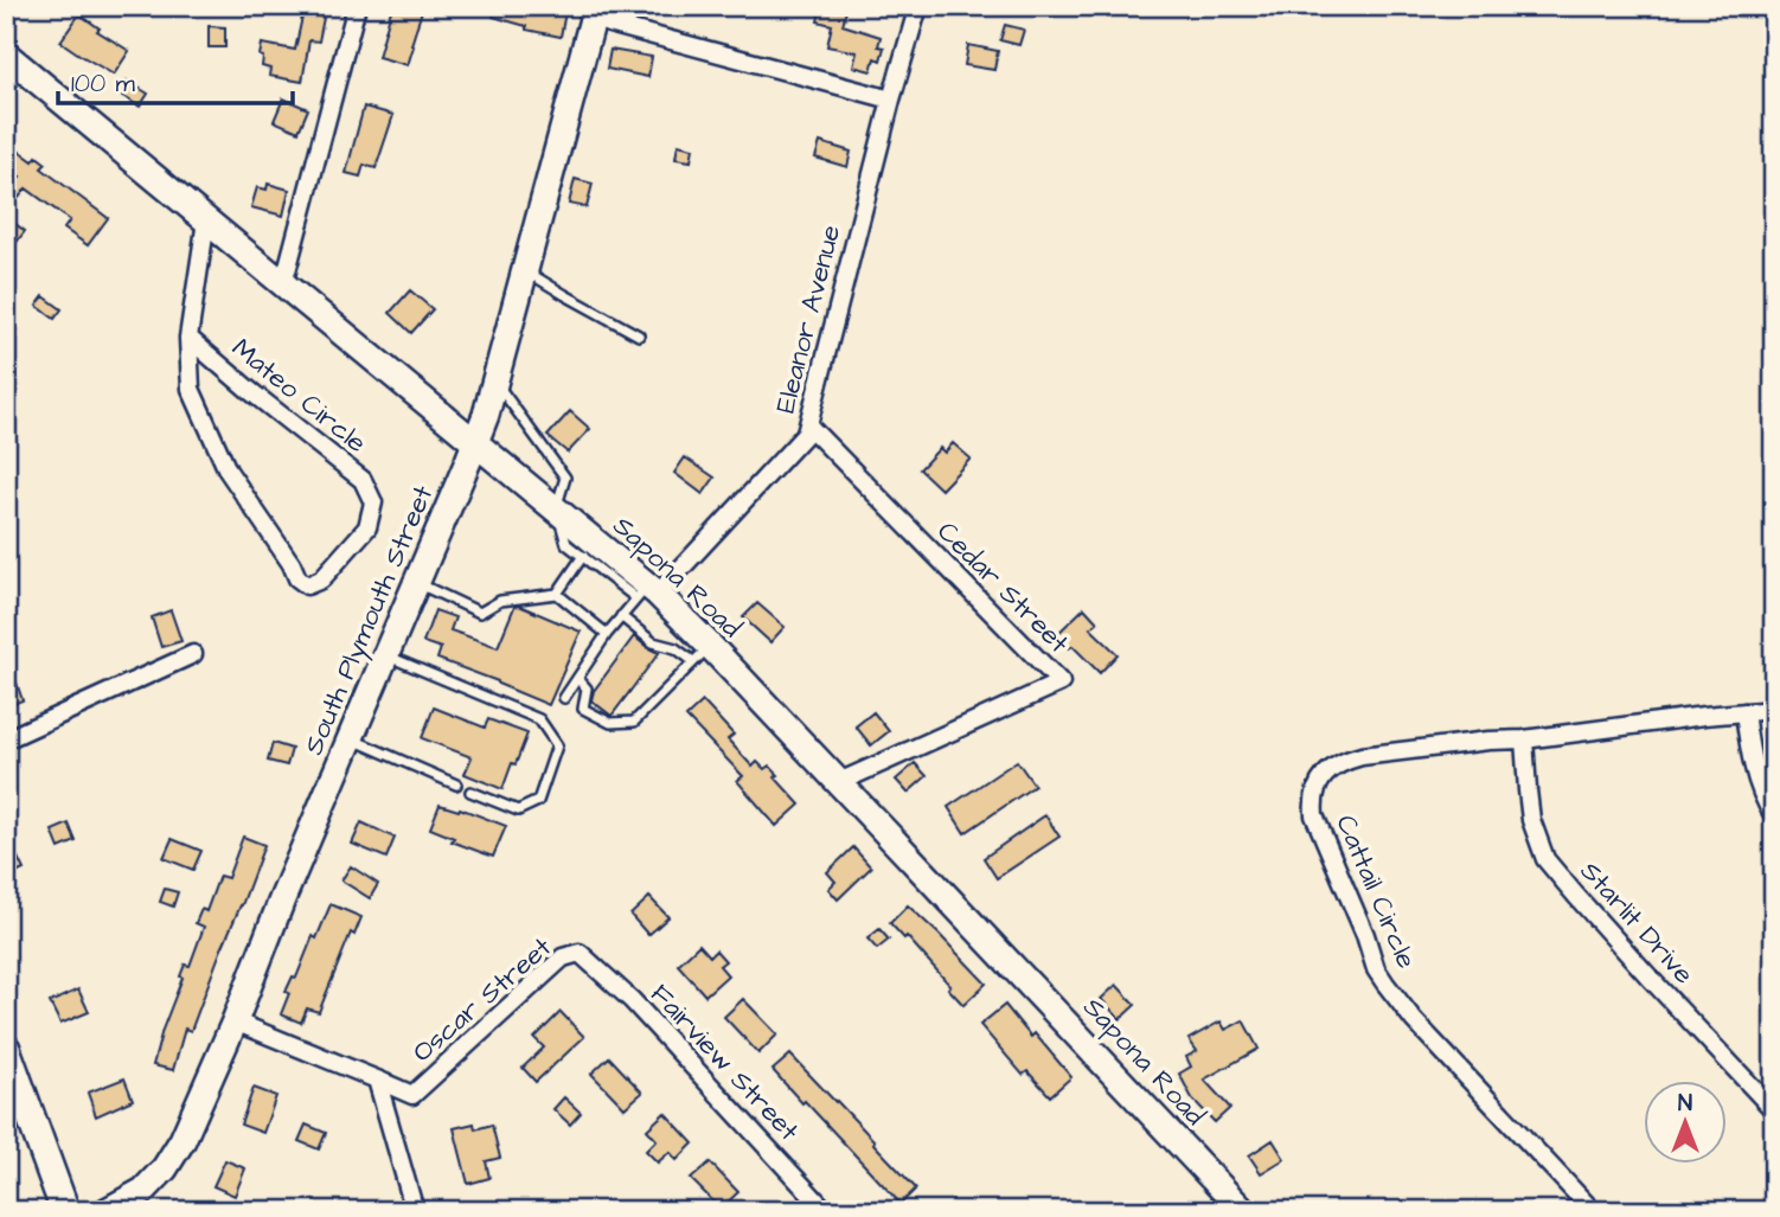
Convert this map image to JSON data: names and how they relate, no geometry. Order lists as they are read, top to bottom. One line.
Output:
{"streets":{"street":["Eleanor Avenue","Mateo Circle","Sapona Road","Cedar Street","South Plymouth Street","Cattail Circle","Starlit Drive","Oscar Street","Fairview Street"]},"crossings":[["Eleanor Avenue","Sapona Road"],["Eleanor Avenue","Cedar Street"],["Mateo Circle","Sapona Road"],["Sapona Road","Cedar Street"],["Sapona Road","South Plymouth Street"],["Cattail Circle","Starlit Drive"],["Oscar Street","Fairview Street"]],"scale_bar":"100 m","north":"top"}
